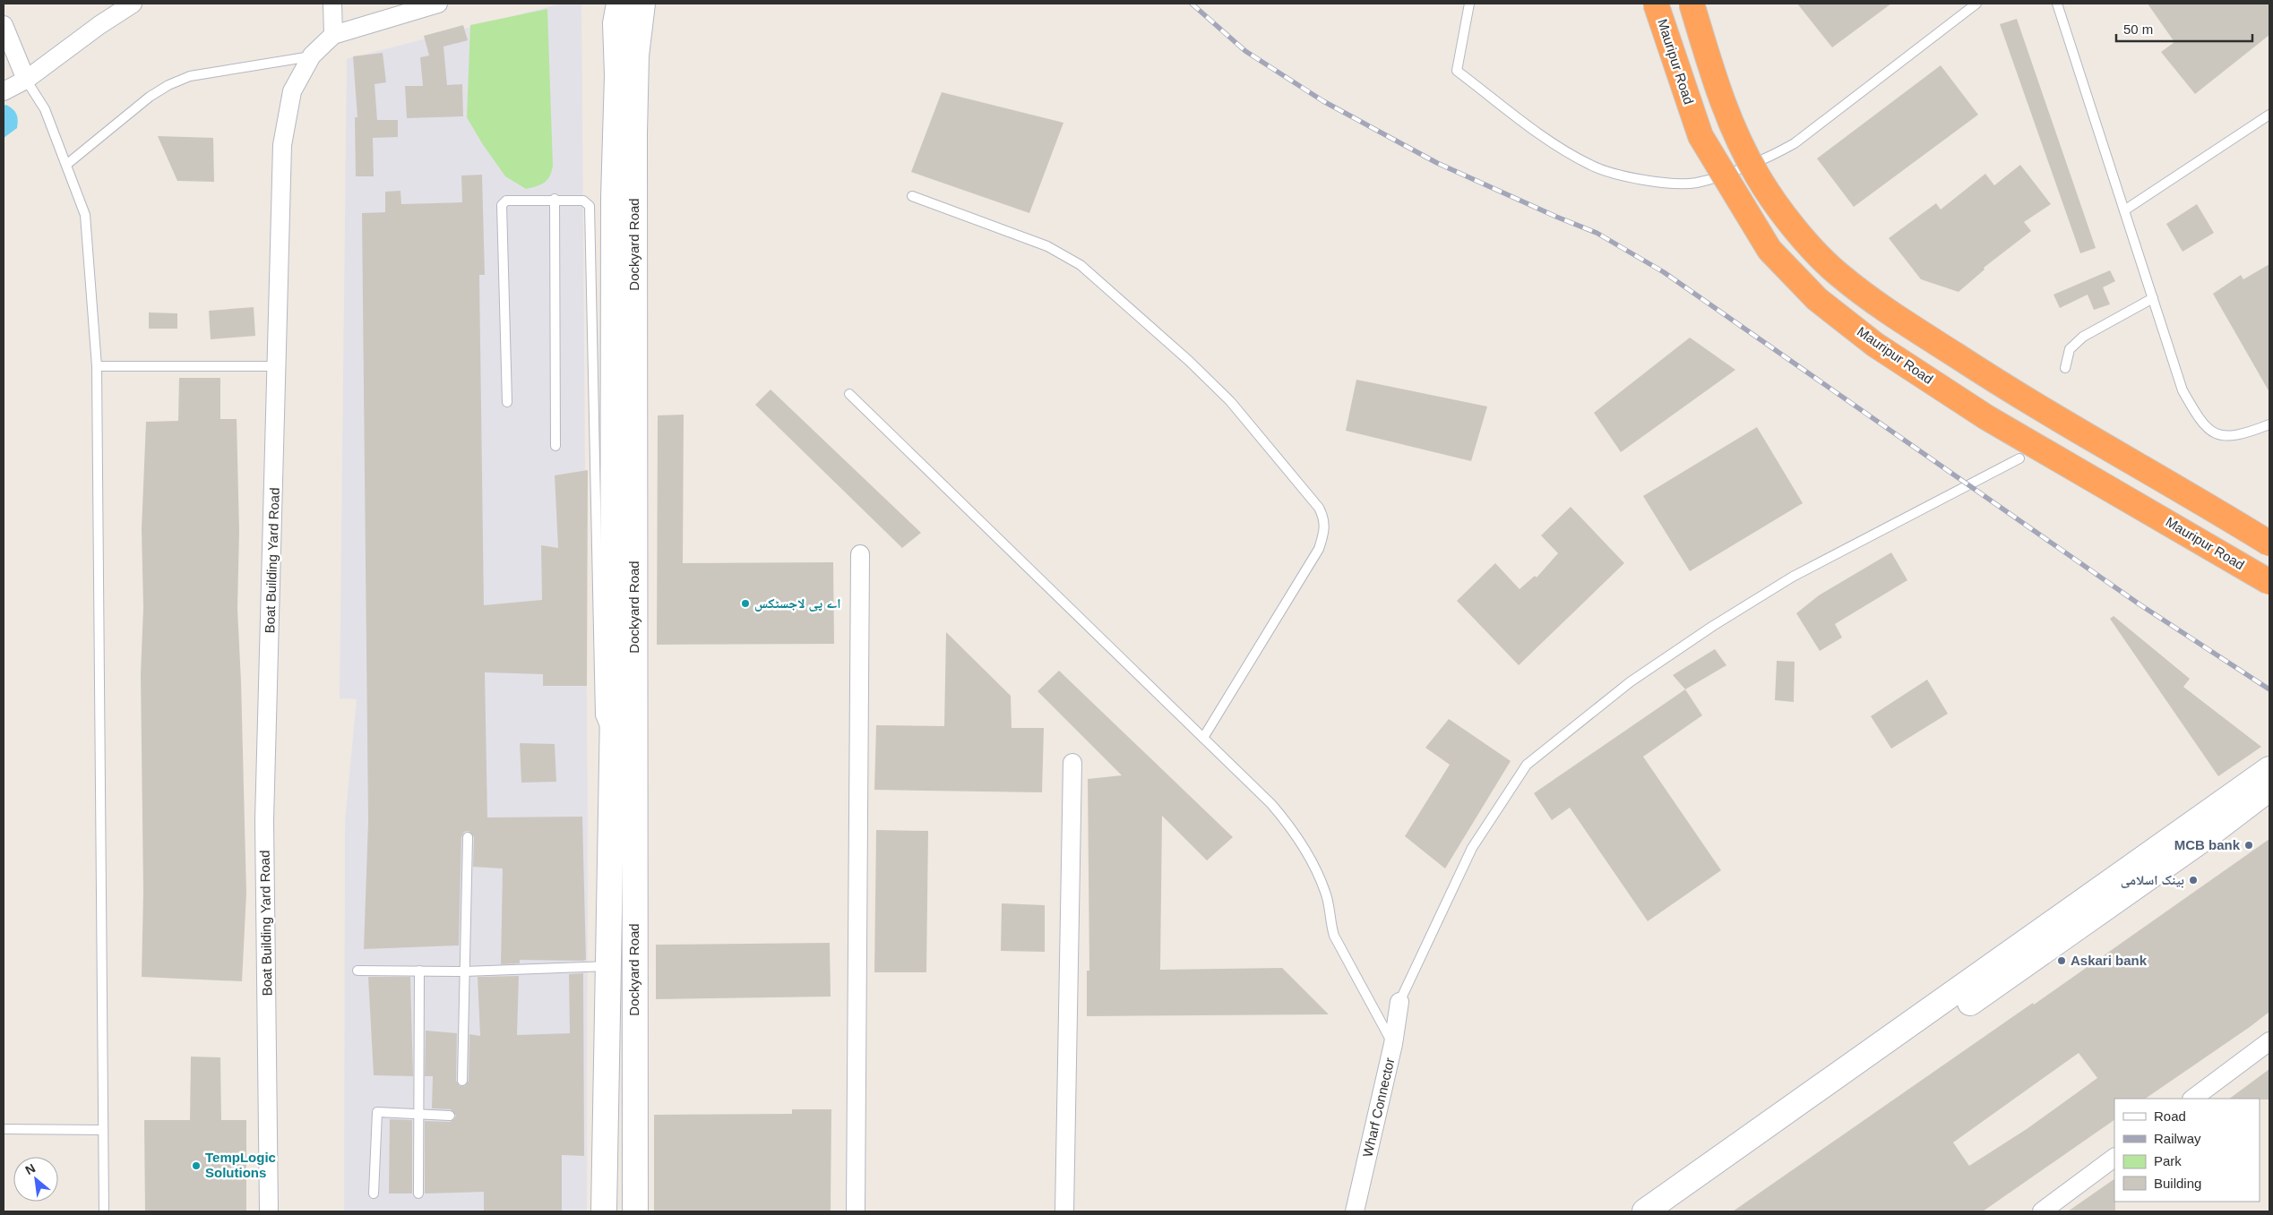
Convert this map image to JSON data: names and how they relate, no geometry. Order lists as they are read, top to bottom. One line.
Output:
{"streets":{"highway":["Mauripur Road"],"street":["Dockyard Road","Boat Building Yard Road","Wharf Connector"]},"places":["اے پی لاجسٹکس","MCB bank","بینک اسلامی","Askari bank","TempLogic Solutions"],"legend":["Road","Railway","Park","Building"],"scale_bar":"50 m","north":"top left"}
